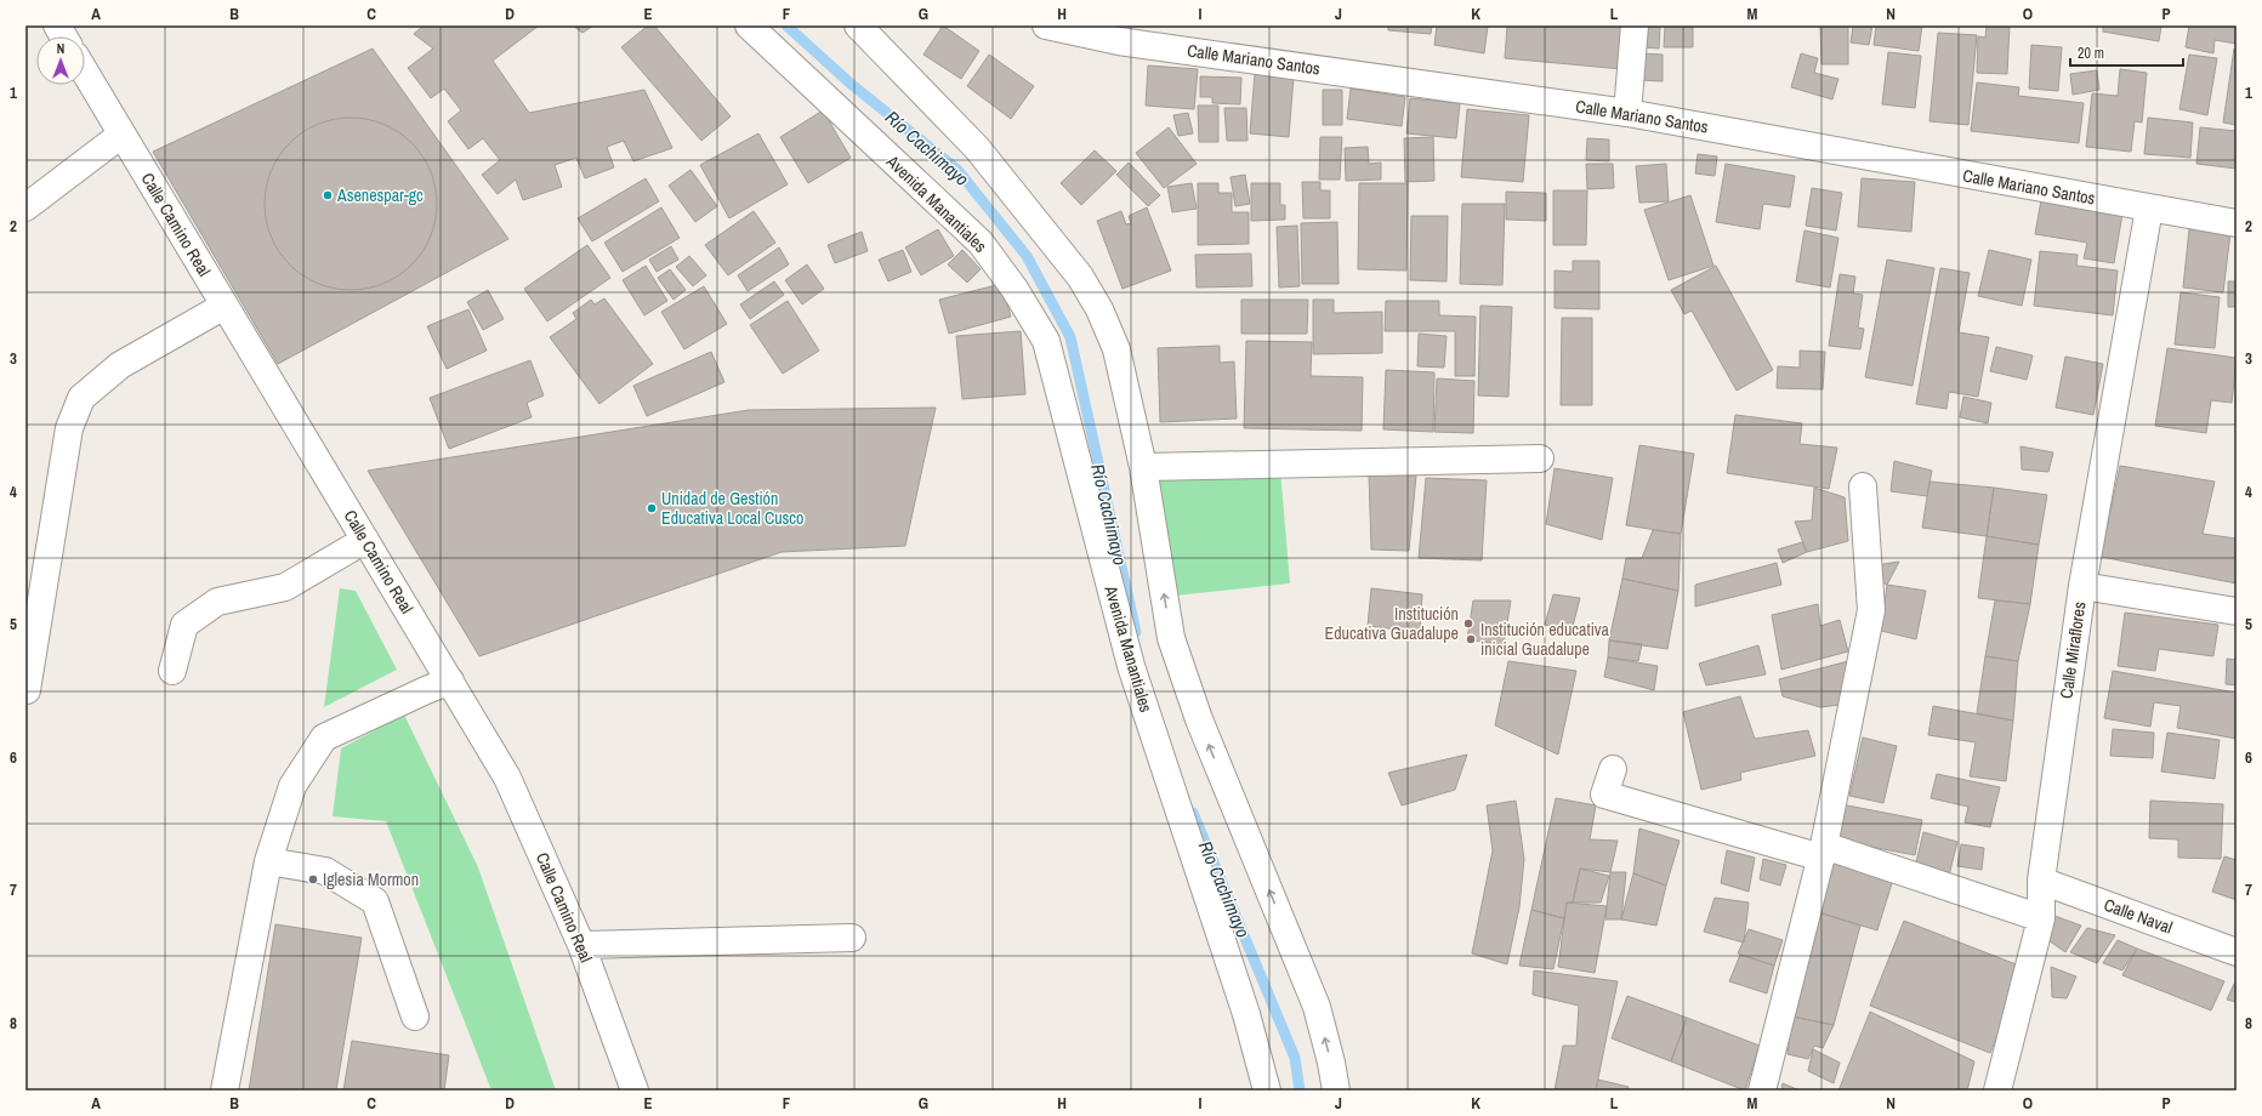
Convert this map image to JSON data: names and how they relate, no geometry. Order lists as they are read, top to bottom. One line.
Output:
{"streets":{"street":["Calle Mariano Santos","Avenida Manantiales","Calle Camino Real","Calle Miraflores","Calle Naval"]},"crossings":[["Calle Mariano Santos","Calle Miraflores"],["Calle Miraflores","Calle Naval"]],"water":["Río Cachimayo"],"places":["Asenespar-gc","Unidad de Gestión Educativa Local Cusco","Institución Educativa Guadalupe","Institución educativa inicial Guadalupe","Iglesia Mormon"],"scale_bar":"20 m","north":"top","grid":{"columns":["A","B","C","D","E","F","G","H","I","J","K","L","M","N","O","P"],"rows":["1","2","3","4","5","6","7","8"]}}
